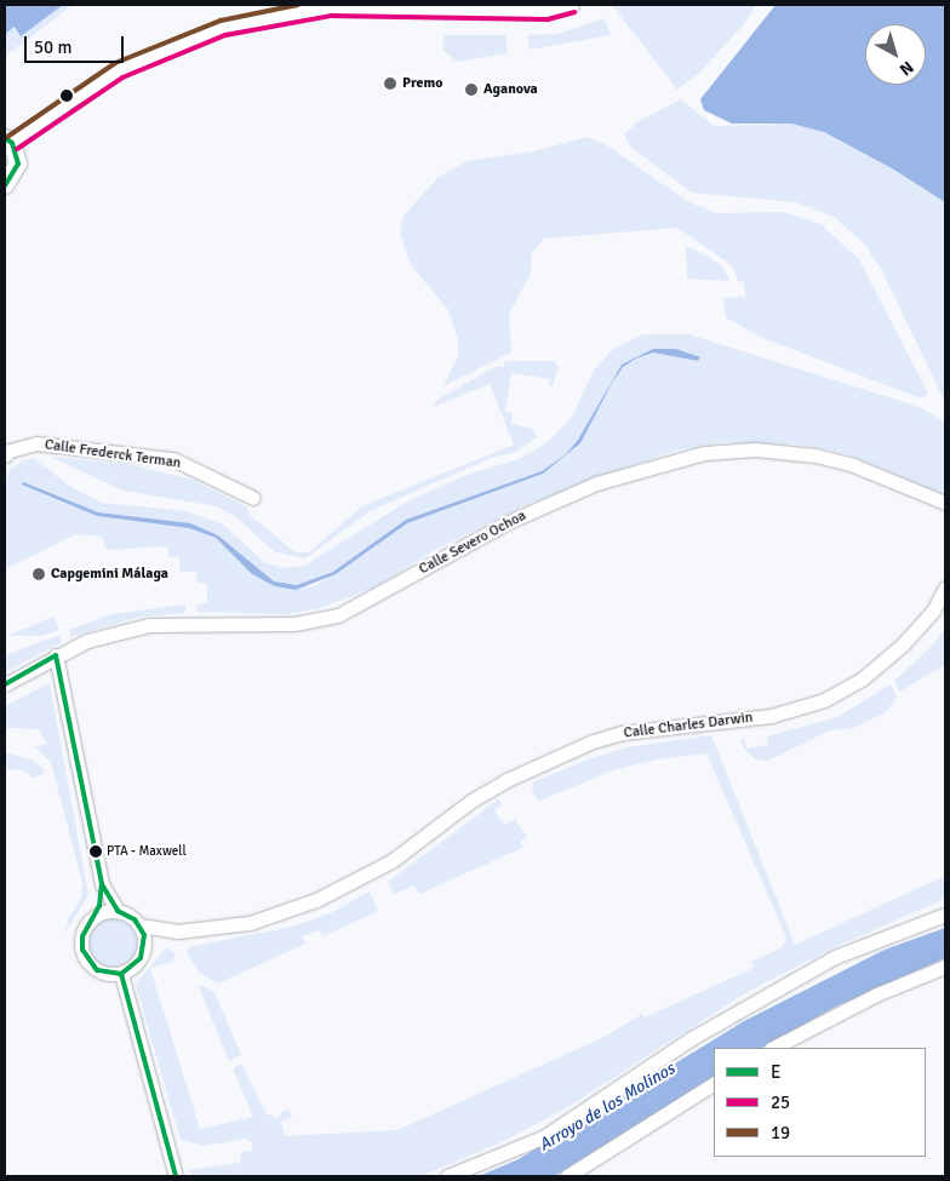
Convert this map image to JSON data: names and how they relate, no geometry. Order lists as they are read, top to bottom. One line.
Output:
{"streets":{"street":["Calle Frederck Terman","Calle Severo Ochoa","Calle Charles Darwin"]},"water":["Arroyo de los Molinos"],"places":["Premo","Aganova","Capgemini Málaga","PTA - Maxwell"],"lines":["transit line 19","transit line 25","transit line E"],"legend":["E","25","19"],"scale_bar":"50 m","north":"bottom right"}
